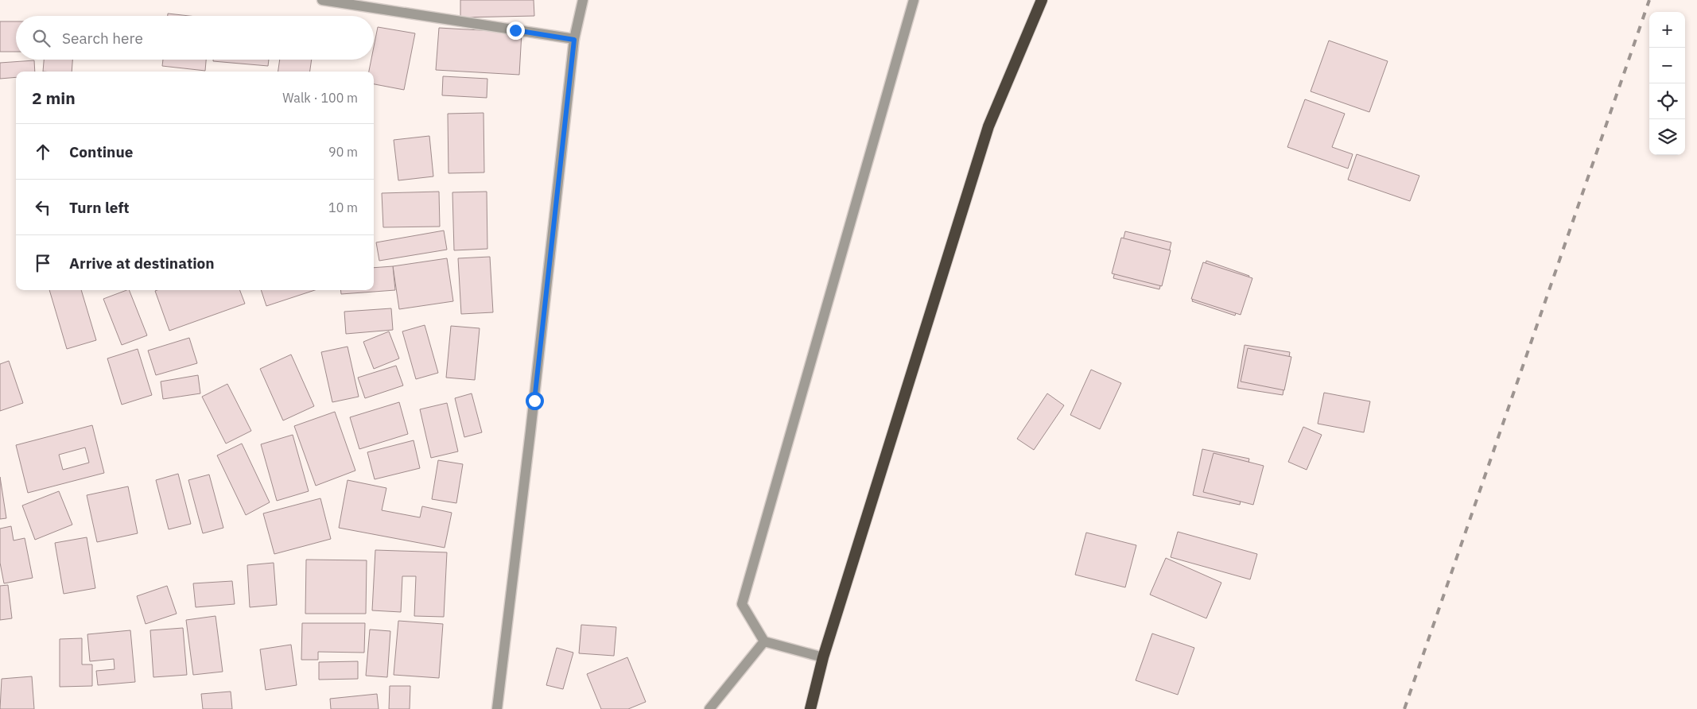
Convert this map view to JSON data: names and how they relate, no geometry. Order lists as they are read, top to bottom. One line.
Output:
{"page":{"map_buttons":["+","−"],"search":"Search here","heading":["2 min","Walk · 100 m"],"list":[["Continue","90 m"],["Turn left","10 m"],"Arrive at destination"]}}
